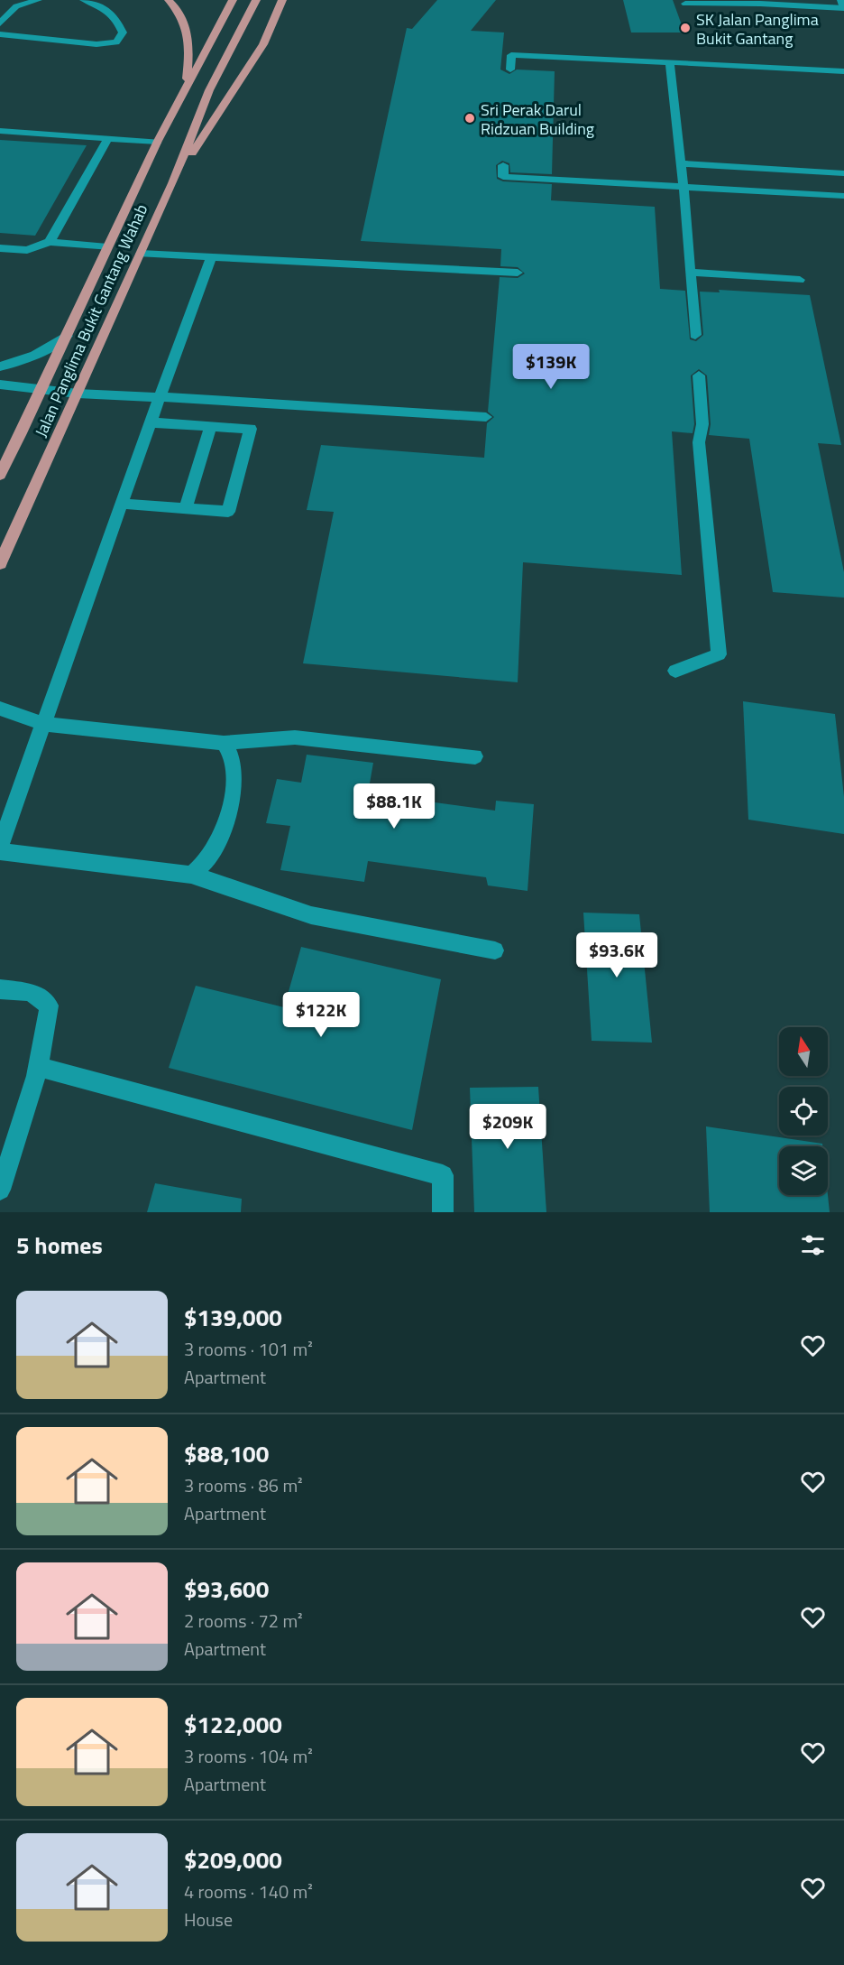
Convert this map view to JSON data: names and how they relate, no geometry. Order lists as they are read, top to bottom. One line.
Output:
{"streets":{"highway":["Jalan Panglima Bukit Gantang Wahab"]},"places":["SK Jalan Panglima Bukit Gantang","Sri Perak Darul Ridzuan Building"],"north":"top","page":{"price":["$139K","$88.1K","$93.6K","$122K","$209K"],"heading":"5 homes","list":[{"name":"$139,000","note":"3 rooms · 101 m² · Apartment"},{"name":"$88,100","note":"3 rooms · 86 m² · Apartment"},{"name":"$93,600","note":"2 rooms · 72 m² · Apartment"},{"name":"$122,000","note":"3 rooms · 104 m² · Apartment"},{"name":"$209,000","note":"4 rooms · 140 m² · House"}]}}
